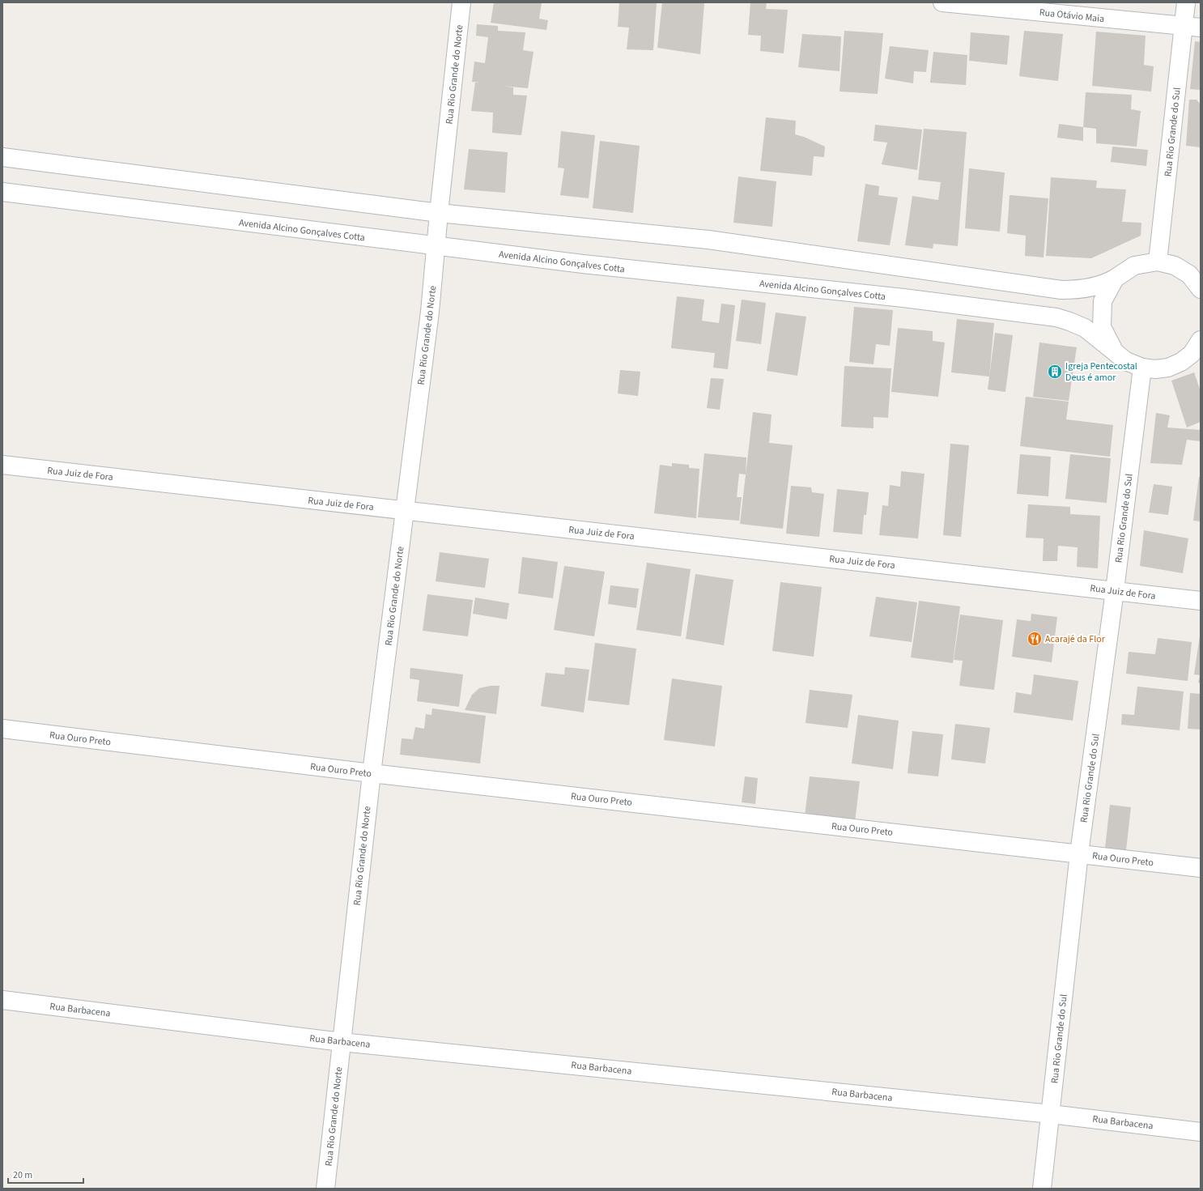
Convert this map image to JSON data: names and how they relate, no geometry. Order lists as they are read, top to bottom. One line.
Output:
{"streets":{"street":["Rua Otávio Maia","Rua Rio Grande do Norte","Rua Rio Grande do Sul","Avenida Alcino Gonçalves Cotta","Rua Juiz de Fora","Rua Ouro Preto","Rua Barbacena"]},"crossings":[["Rua Otávio Maia","Rua Rio Grande do Sul"],["Rua Rio Grande do Norte","Avenida Alcino Gonçalves Cotta"],["Rua Rio Grande do Norte","Rua Juiz de Fora"],["Rua Rio Grande do Norte","Rua Ouro Preto"],["Rua Rio Grande do Norte","Rua Barbacena"],["Rua Rio Grande do Sul","Avenida Alcino Gonçalves Cotta"],["Rua Rio Grande do Sul","Rua Juiz de Fora"],["Rua Rio Grande do Sul","Rua Ouro Preto"],["Rua Rio Grande do Sul","Rua Barbacena"]],"places":{"building":["Igreja Pentecostal Deus é amor"],"restaurant":["Acarajé da Flor"]},"scale_bar":"20 m"}
